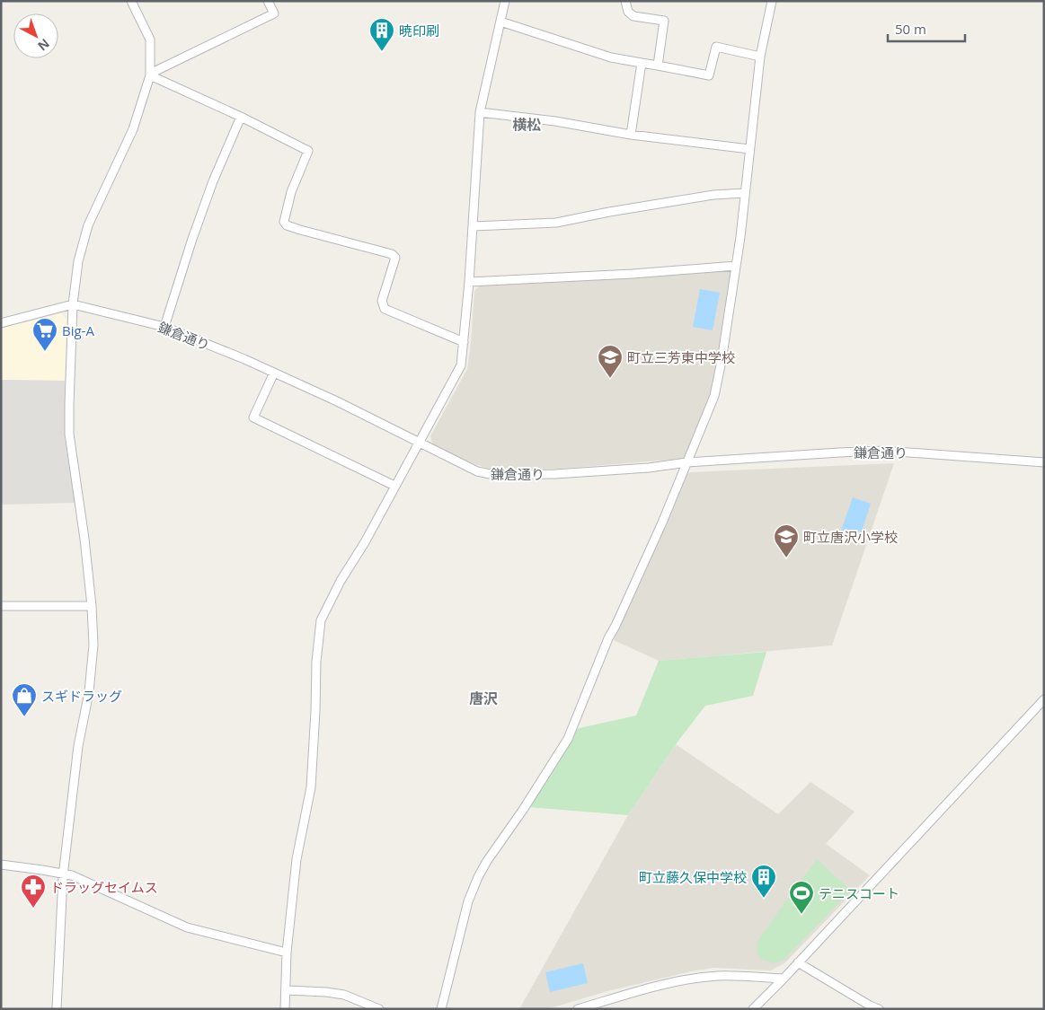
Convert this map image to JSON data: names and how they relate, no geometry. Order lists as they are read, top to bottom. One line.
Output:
{"streets":{"street":["鎌倉通り"]},"districts":["横松","唐沢"],"places":{"building":["暁印刷","町立藤久保中学校"],"supermarket":["Big-A"],"school or university":["町立三芳東中学校","町立唐沢小学校"],"shop":["スギドラッグ"],"pharmacy":["ドラッグセイムス"],"sports":["テニスコート"]},"scale_bar":"50 m","north":"bottom right"}
